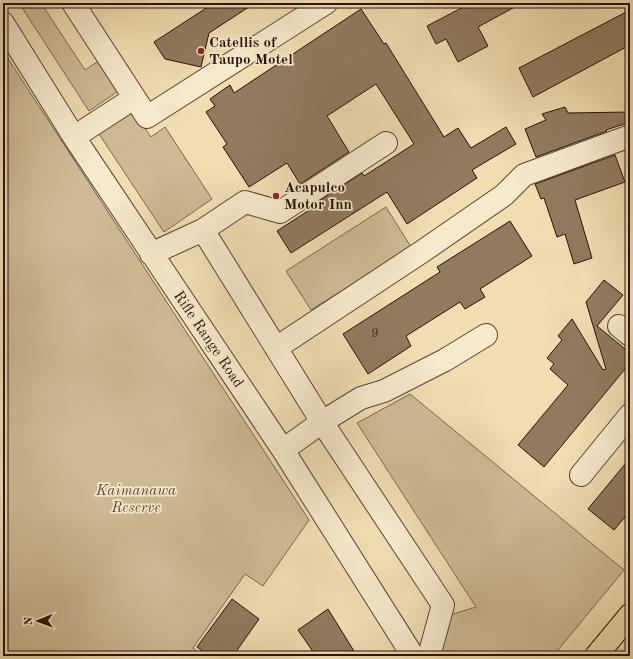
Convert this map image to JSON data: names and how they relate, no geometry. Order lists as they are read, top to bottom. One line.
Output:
{"streets":{"street":["Rifle Range Road"]},"parks":["Kaimanawa Reserve"],"places":["Catellis of Taupo Motel","Acapulco Motor Inn"],"house_numbers":["9"],"north":"left"}
